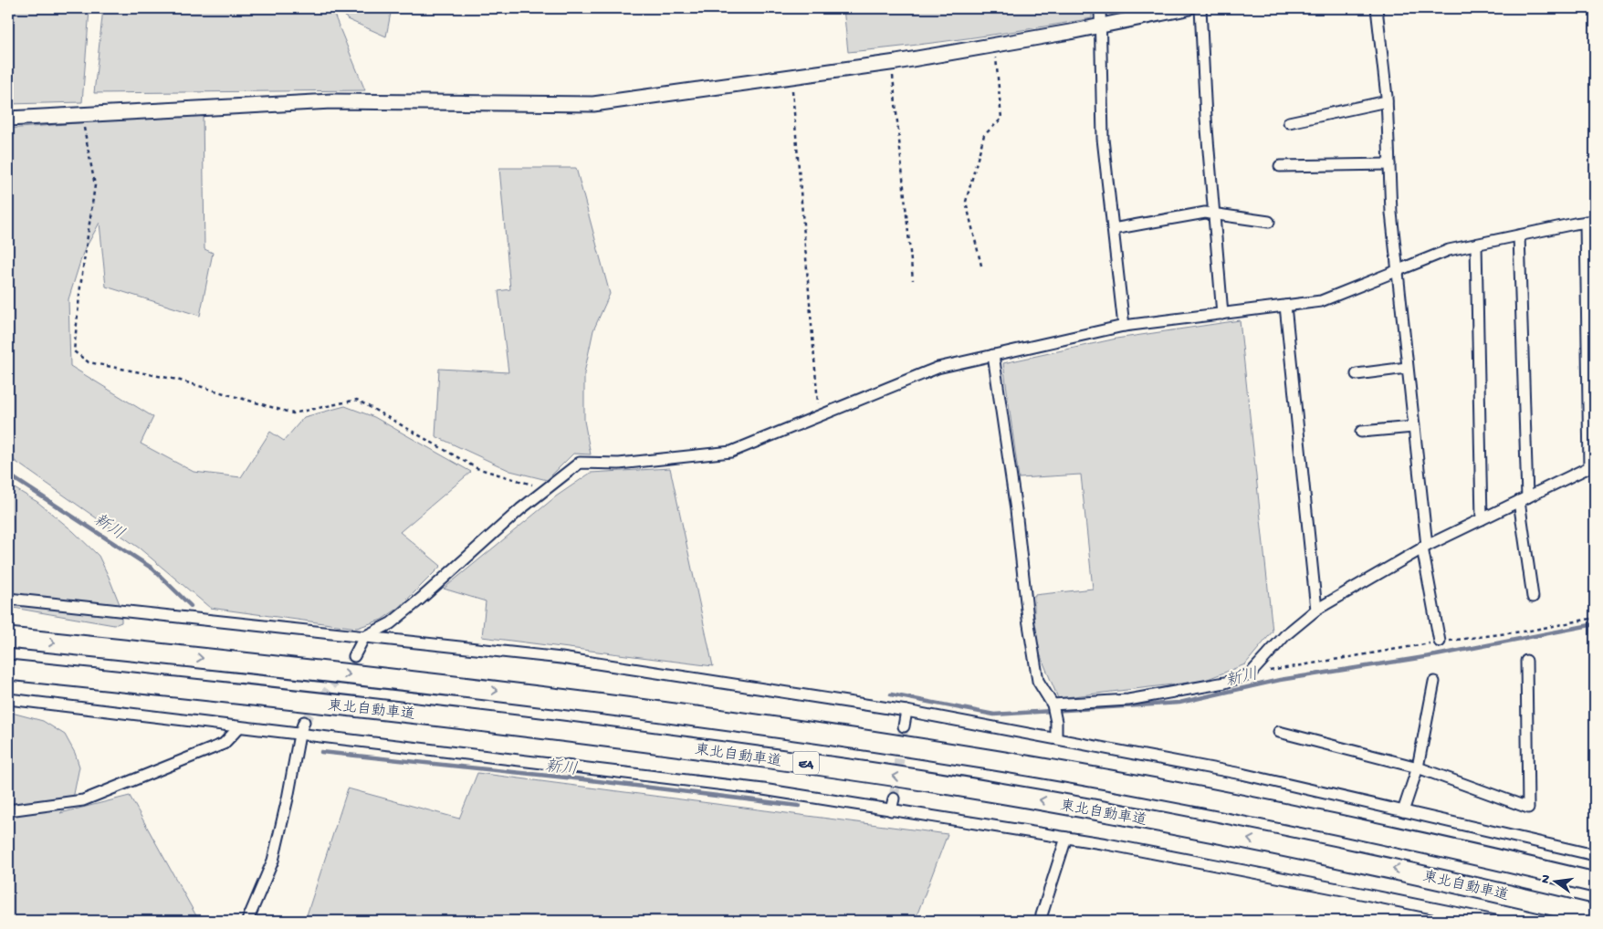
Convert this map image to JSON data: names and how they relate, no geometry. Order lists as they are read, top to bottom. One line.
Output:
{"streets":{"highway":["東北自動車道","E4"]},"water":["新川"],"north":"left"}
